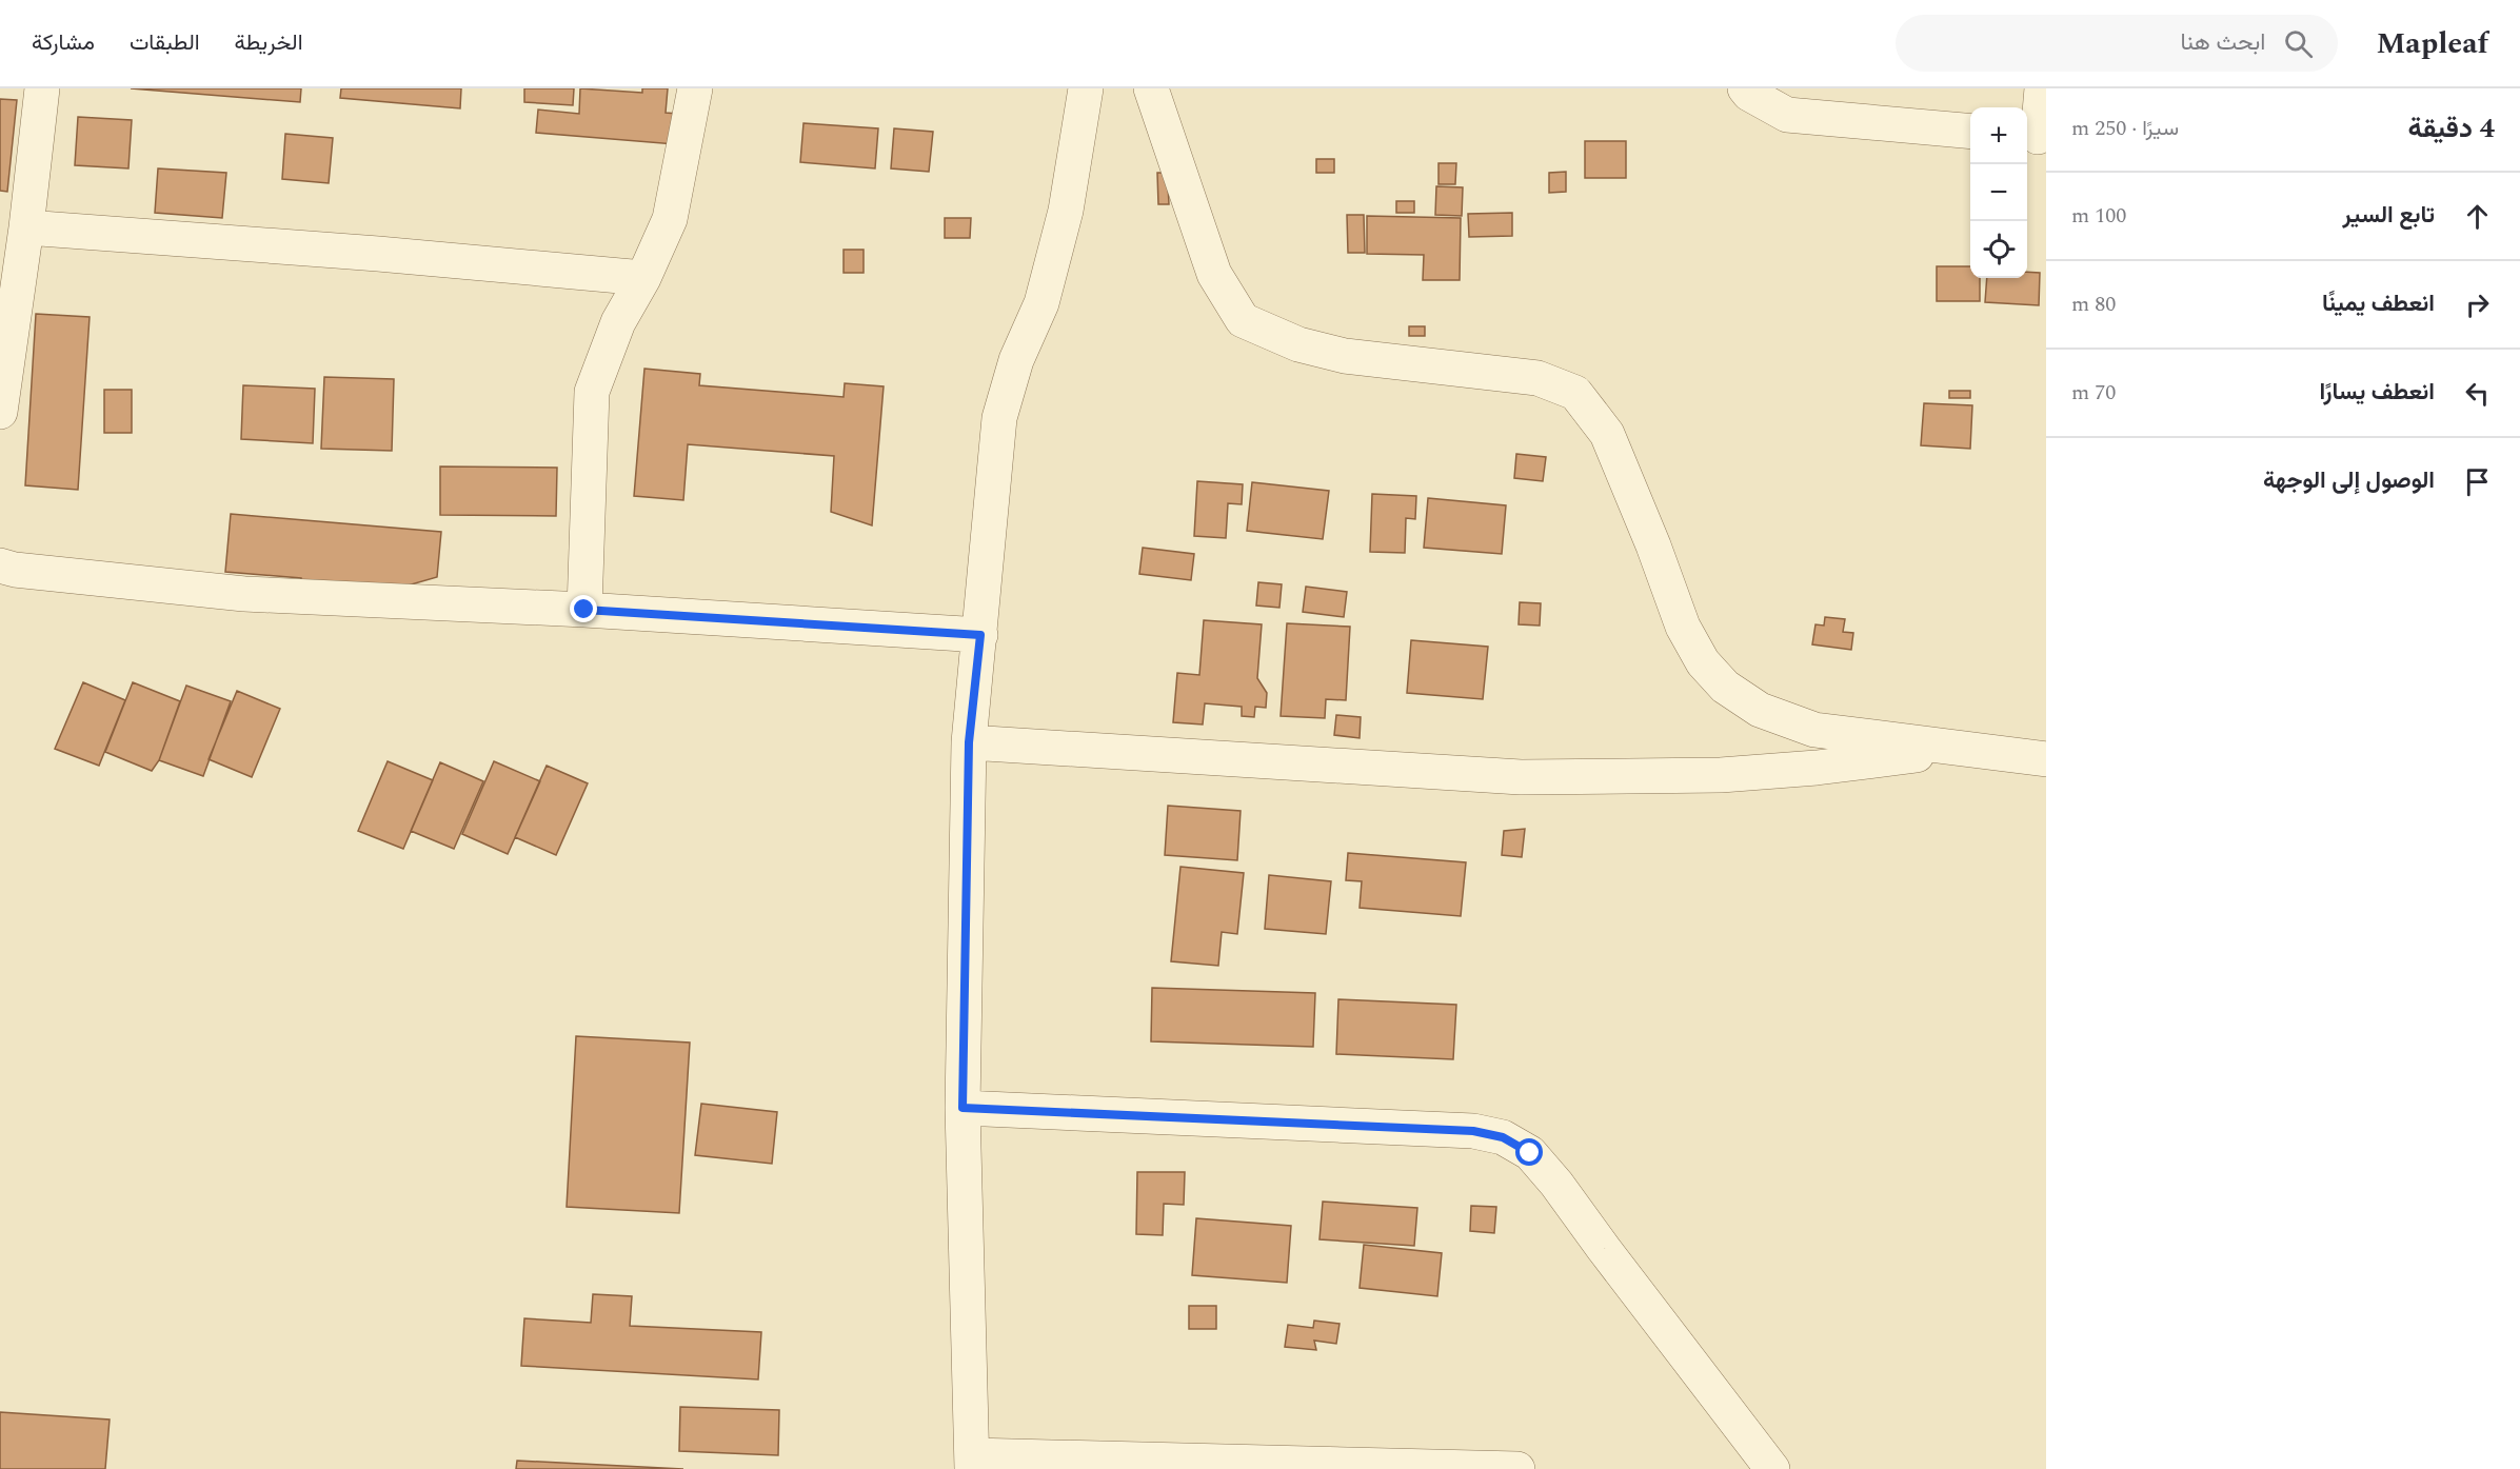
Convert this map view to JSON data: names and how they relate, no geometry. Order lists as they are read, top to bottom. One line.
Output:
{"page":{"header":"Mapleaf","search":"ابحث هنا","nav":["الخريطة","الطبقات","مشاركة"],"heading":["4 دقيقة","سيرًا · 250 m"],"map_buttons":["+","−"],"list":[["تابع السير","100 m"],["انعطف يمينًا","80 m"],["انعطف يسارًا","70 m"],"الوصول إلى الوجهة"]}}
